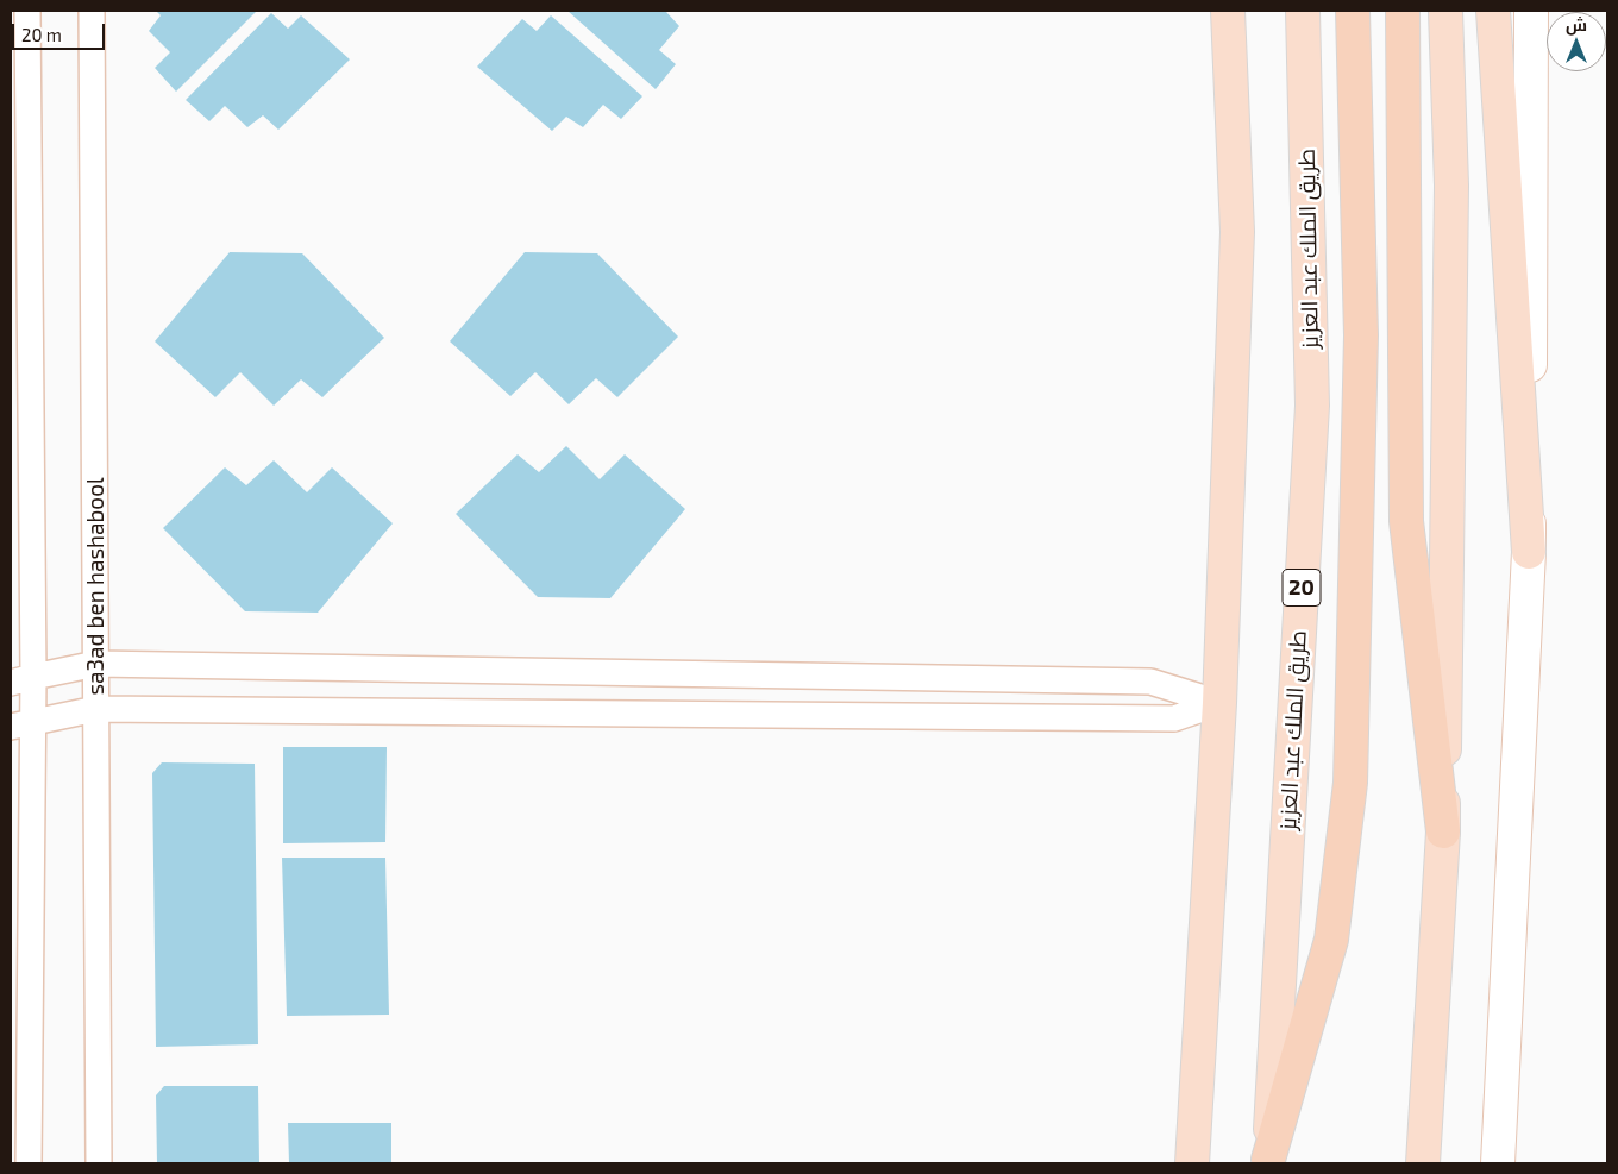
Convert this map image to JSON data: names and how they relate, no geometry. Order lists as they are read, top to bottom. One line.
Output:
{"streets":{"main road":["طريق الملك عبد العزيز","20"],"street":["sa3ad ben hashabool"]},"scale_bar":"20 m","north":"top"}
